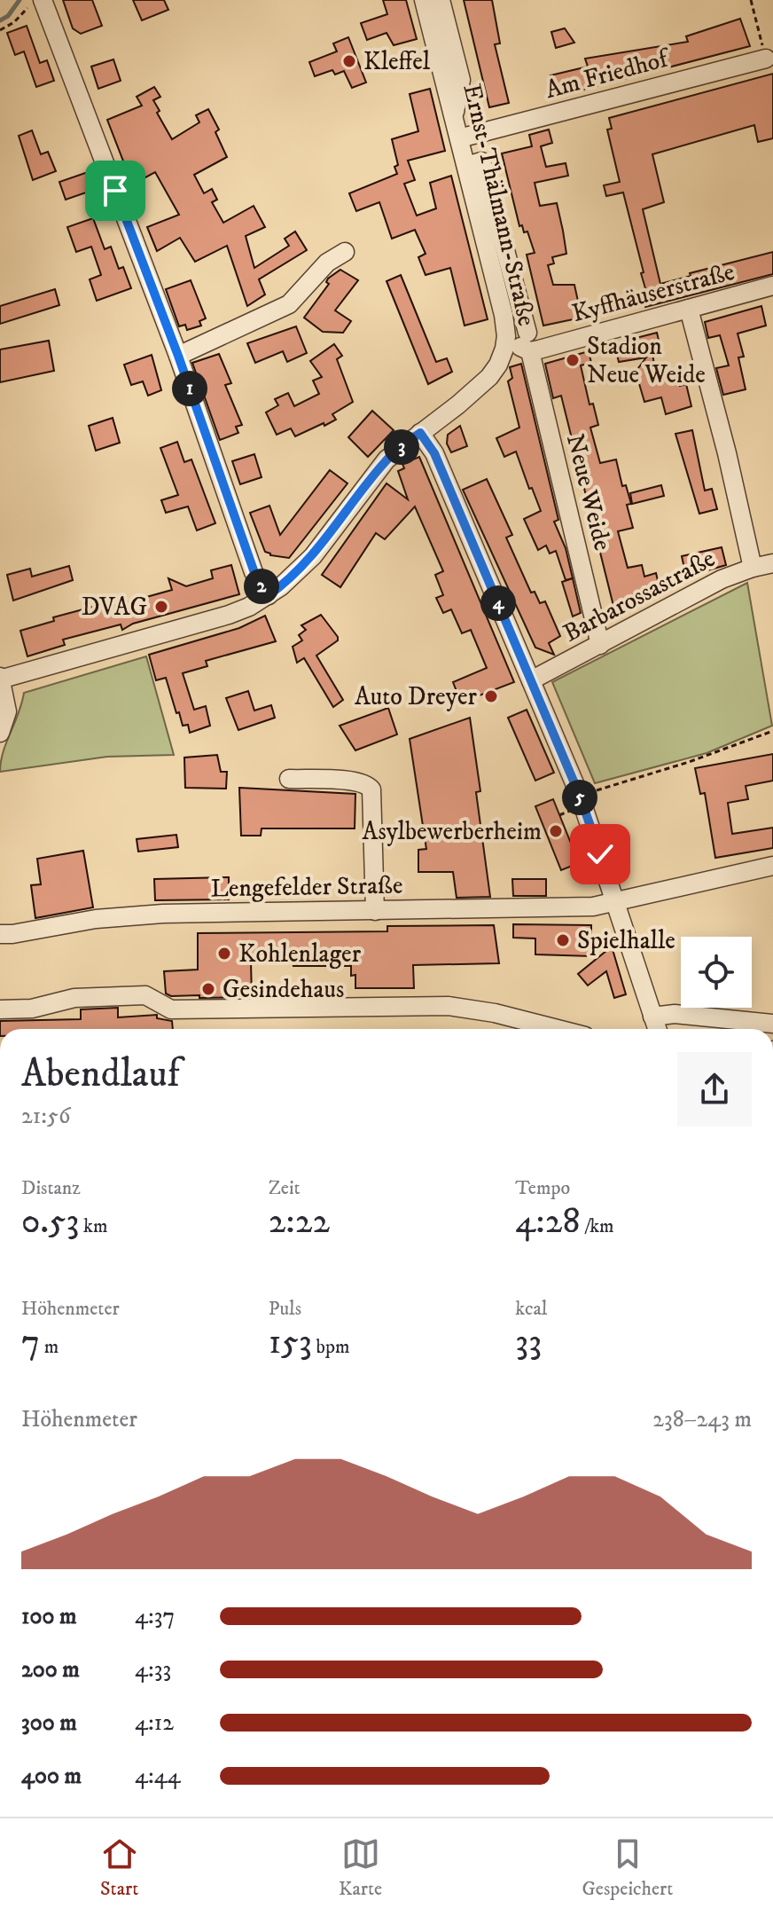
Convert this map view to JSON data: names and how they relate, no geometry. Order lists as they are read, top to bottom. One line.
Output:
{"streets":{"street":["Am Friedhof","Ernst-Thälmann-Straße","Kyffhäuserstraße","Neue Weide","Barbarossastraße","Lengefelder Straße"]},"crossings":[["Am Friedhof","Ernst-Thälmann-Straße"],["Kyffhäuserstraße","Neue Weide"],["Neue Weide","Barbarossastraße"]],"places":["Kleffel","Stadion Neue Weide","DVAG","Auto Dreyer","Asylbewerberheim","Spielhalle","Kohlenlager","Gesindehaus"],"page":{"pins":["1","3","2","4","5"],"heading":["Abendlauf","21:56"],"stats":[["Distanz","0.53 km"],["Zeit","2:22"],["Tempo","4:28 /km"],["Höhenmeter","7 m"],["Puls","153 bpm"],["kcal","33"]],"chart":["Höhenmeter","238–243 m"],"list":[{"name":"100 m","note":"4:37"},{"name":"200 m","note":"4:33"},{"name":"300 m","note":"4:12"},{"name":"400 m","note":"4:44"}],"tabs":["Start","Karte","Gespeichert"]}}
